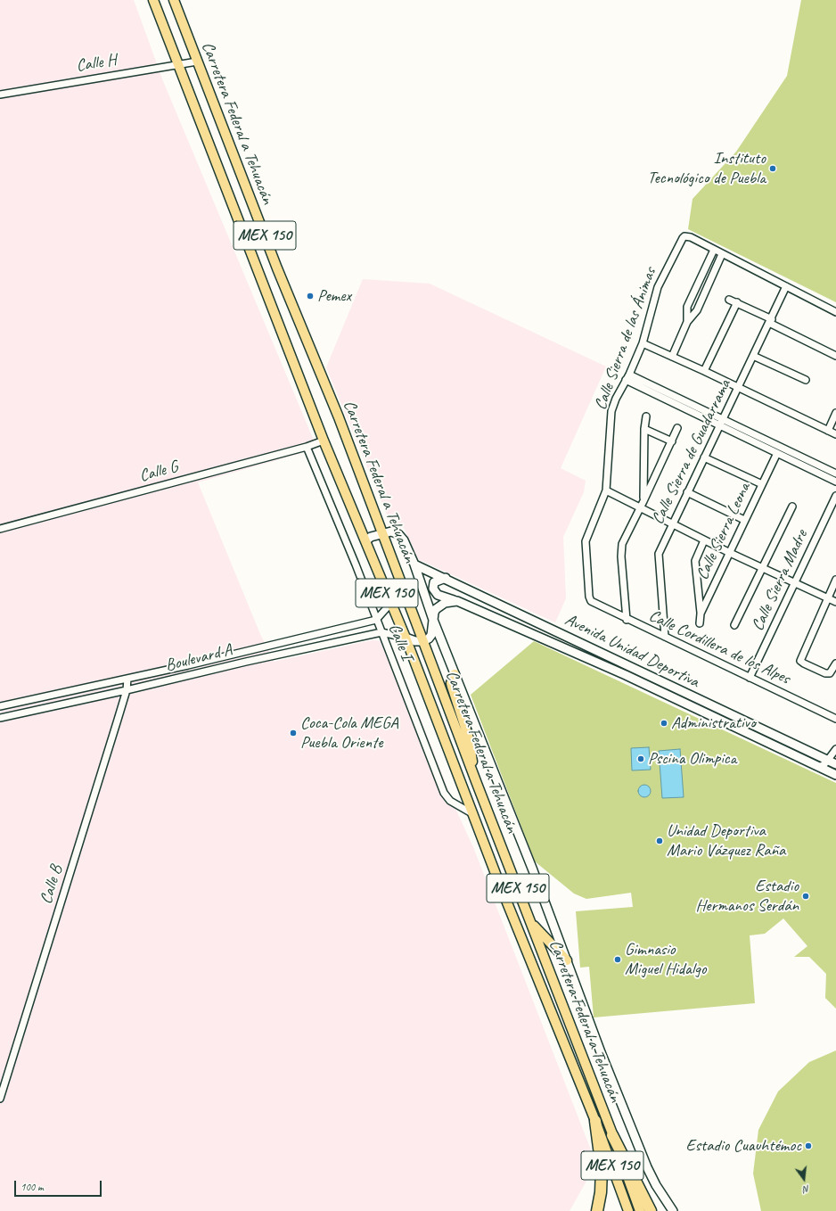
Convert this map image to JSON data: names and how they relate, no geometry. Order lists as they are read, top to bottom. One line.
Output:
{"streets":{"main road":["Carretera Federal a Tehuacán","MEX 150"],"street":["Calle H","Calle Sierra de las Ánimas","Calle Sierra de Guadarrama","Calle G","Calle Sierra Leona","Calle Sierra Madre","Calle I","Calle Cordillera de los Alpes","Avenida Unidad Deportiva","Boulevard A","Calle B"]},"crossings":[["Calle H","Carretera Federal a Tehuacán"],["Carretera Federal a Tehuacán","MEX 150"],["Carretera Federal a Tehuacán","Calle G"],["Carretera Federal a Tehuacán","Calle I"],["Carretera Federal a Tehuacán","Boulevard A"],["Calle Sierra de las Ánimas","Calle Cordillera de los Alpes"],["Calle Sierra de Guadarrama","Calle Cordillera de los Alpes"],["Calle G","Calle I"],["Calle Sierra Madre","Calle Cordillera de los Alpes"],["Calle I","Boulevard A"],["Boulevard A","Calle B"]],"places":["Instituto Tecnológico de Puebla","Pemex","Administrativo","Coca-Cola MEGA Puebla Oriente","Pscina Olimpica","Unidad Deportiva Mario Vázquez Raña","Estadio Hermanos Serdán","Gimnasio Miguel Hidalgo","Estadio Cuauhtémoc"],"scale_bar":"100 m","north":"bottom"}
